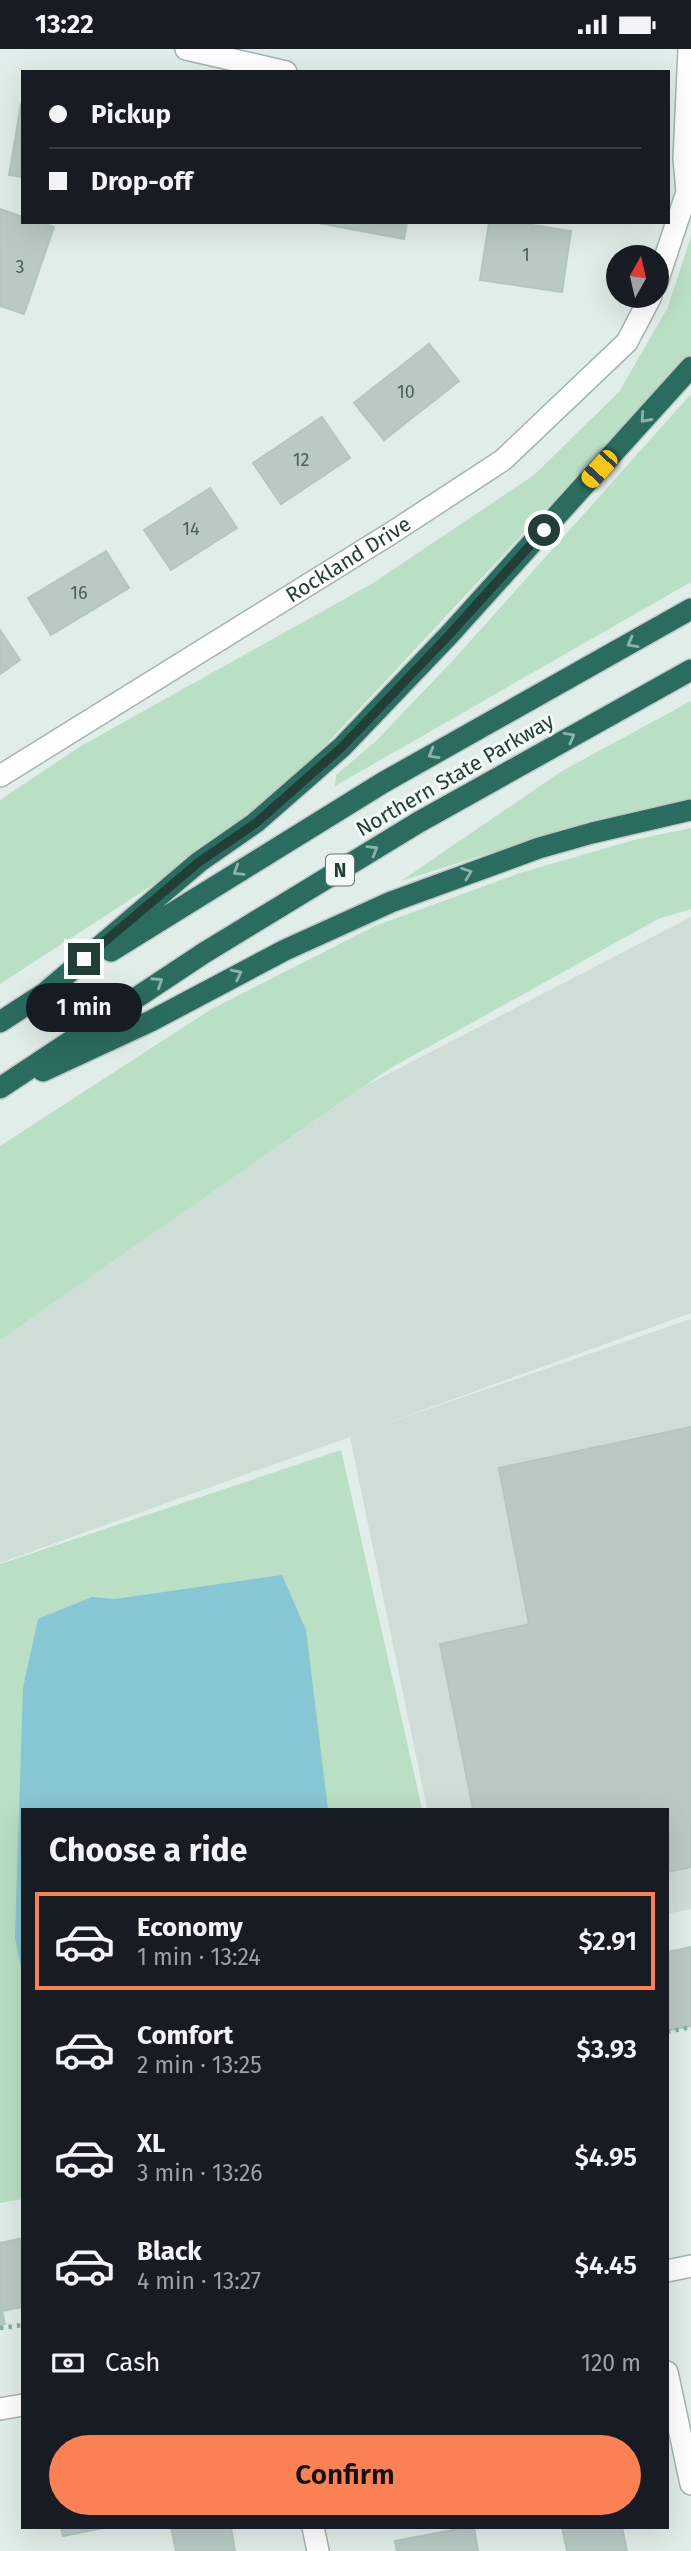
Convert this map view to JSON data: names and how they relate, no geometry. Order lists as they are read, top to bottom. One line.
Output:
{"streets":{"highway":["Northern State Parkway","N"],"street":["Rockland Drive"]},"house_numbers":["1","3","10","12","14","16"],"north":"top","page":{"status":"13:22","banner":["Pickup","Drop-off"],"bubble":"1 min","heading":"Choose a ride","list":[{"name":"Economy","note":"1 min · 13:24","value":"$2.91"},{"name":"Comfort","note":"2 min · 13:25","value":"$3.93"},{"name":"XL","note":"3 min · 13:26","value":"$4.95"},{"name":"Black","note":"4 min · 13:27","value":"$4.45"}],"pay":["Cash","120 m"],"buttons":"Confirm"}}
